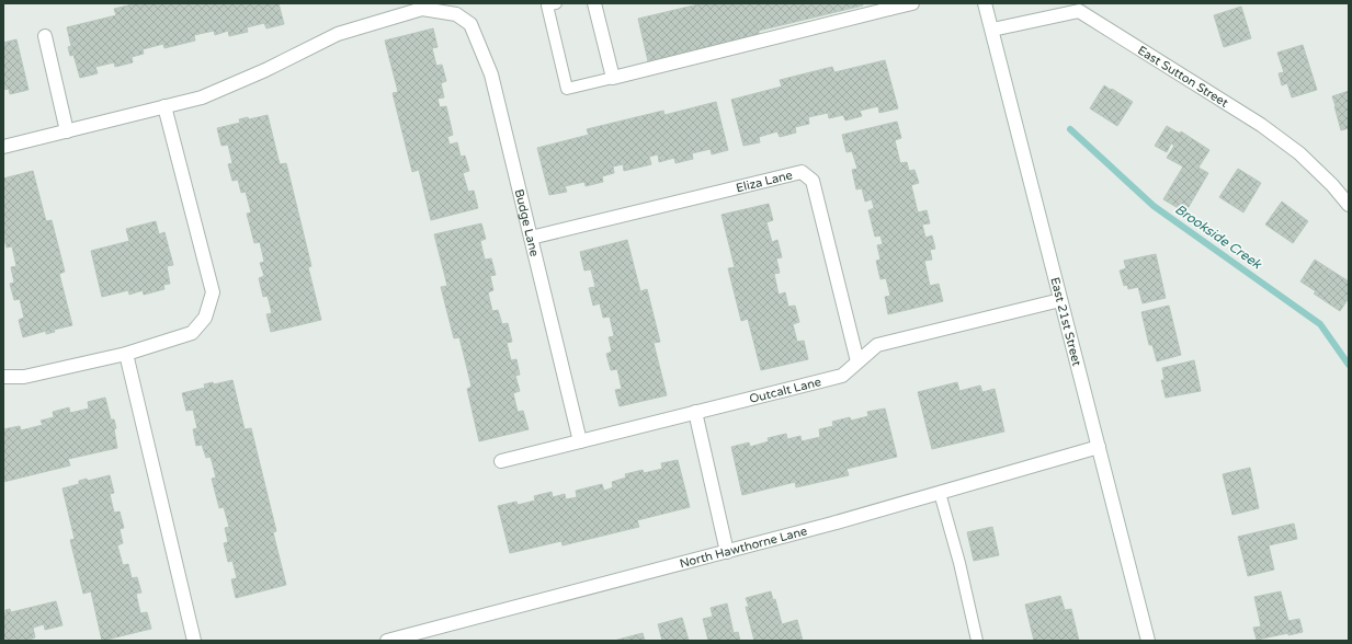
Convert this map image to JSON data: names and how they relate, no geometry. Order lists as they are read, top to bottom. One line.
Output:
{"streets":{"street":["East Sutton Street","Eliza Lane","Budge Lane","East 21st Street","Outcalt Lane","North Hawthorne Lane"]},"crossings":[["East Sutton Street","East 21st Street"],["Eliza Lane","Budge Lane"],["Eliza Lane","Outcalt Lane"],["Budge Lane","Outcalt Lane"],["East 21st Street","Outcalt Lane"],["East 21st Street","North Hawthorne Lane"]],"water":["Brookside Creek"]}
